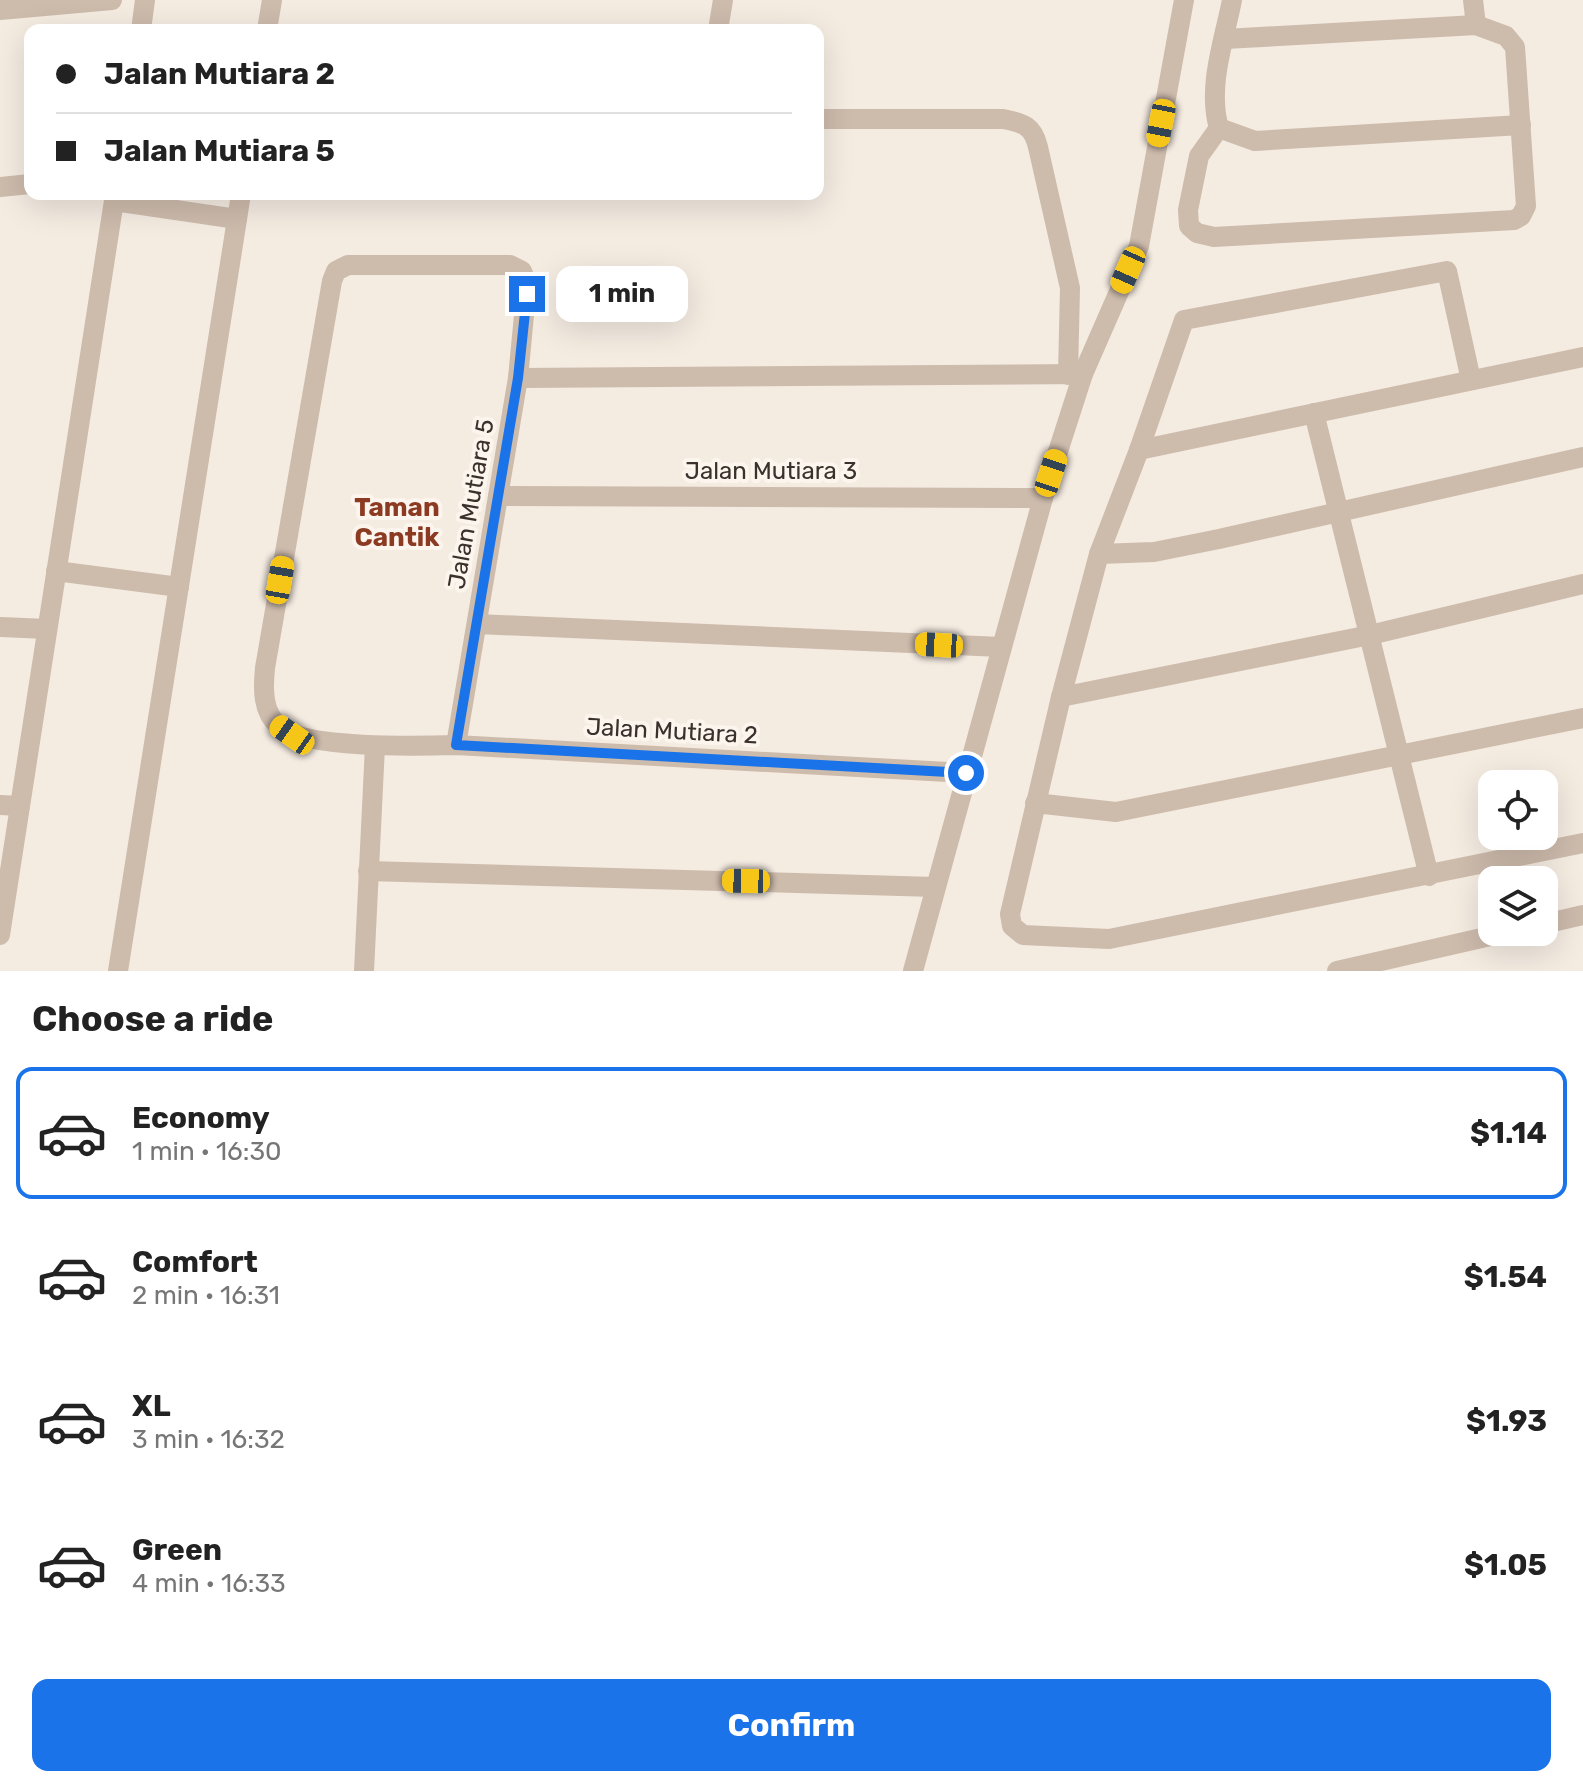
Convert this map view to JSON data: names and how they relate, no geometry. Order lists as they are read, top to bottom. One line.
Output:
{"streets":{"street":["Jalan Mutiara 3","Jalan Mutiara 5","Jalan Mutiara 2"]},"crossings":[["Jalan Mutiara 3","Jalan Mutiara 5"],["Jalan Mutiara 5","Jalan Mutiara 2"]],"districts":["Taman Cantik"],"page":{"banner":["Jalan Mutiara 2","Jalan Mutiara 5"],"bubble":"1 min","heading":"Choose a ride","list":[{"name":"Economy","note":"1 min · 16:30","value":"$1.14"},{"name":"Comfort","note":"2 min · 16:31","value":"$1.54"},{"name":"XL","note":"3 min · 16:32","value":"$1.93"},{"name":"Green","note":"4 min · 16:33","value":"$1.05"}],"buttons":"Confirm"}}
